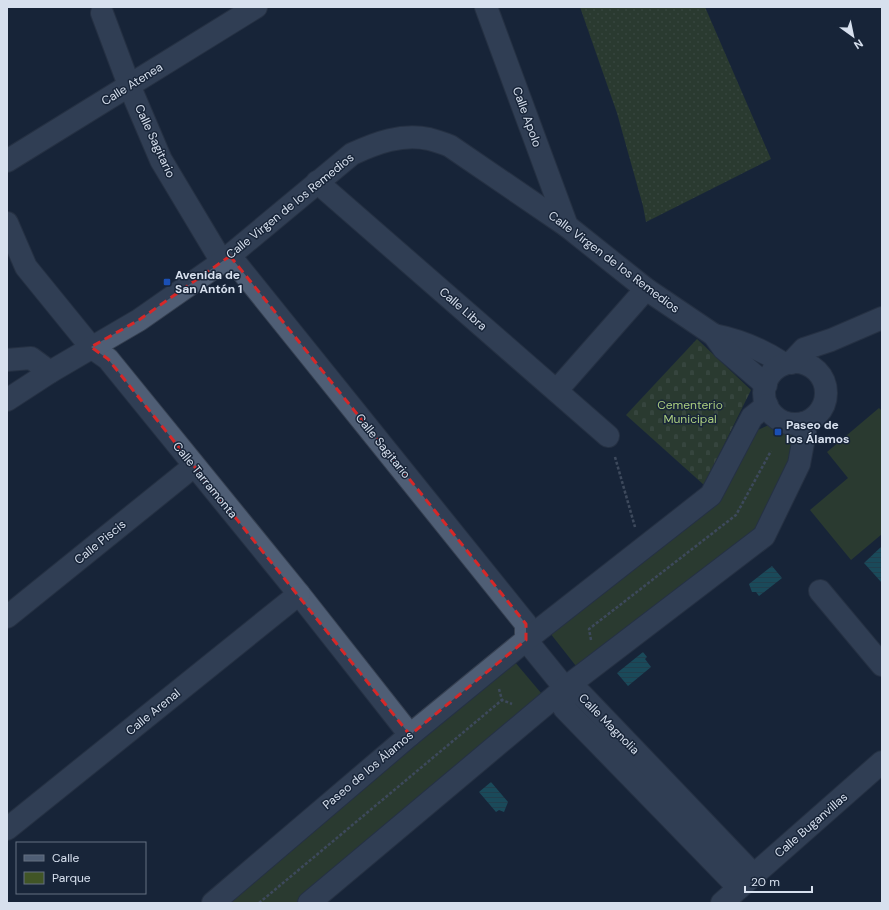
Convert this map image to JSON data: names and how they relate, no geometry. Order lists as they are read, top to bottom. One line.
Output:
{"streets":{"street":["Calle Atenea","Calle Apolo","Calle Sagitario","Calle Virgen de los Remedios","Calle Libra","Calle Tarramonta","Calle Piscis","Calle Arenal","Calle Magnolia","Paseo de los Álamos","Calle Buganvillas"]},"crossings":[["Calle Atenea","Calle Sagitario"],["Calle Apolo","Calle Virgen de los Remedios"],["Calle Sagitario","Calle Virgen de los Remedios"],["Calle Sagitario","Paseo de los Álamos"],["Calle Virgen de los Remedios","Calle Libra"],["Calle Virgen de los Remedios","Calle Tarramonta"],["Calle Virgen de los Remedios","Paseo de los Álamos"],["Calle Tarramonta","Calle Piscis"],["Calle Tarramonta","Calle Arenal"],["Calle Tarramonta","Paseo de los Álamos"],["Calle Magnolia","Calle Buganvillas"]],"parks":["Cementerio Municipal"],"places":{"transit":["Avenida de San Antón 1","Paseo de los Álamos"]},"legend":["Calle","Parque"],"scale_bar":"20 m","north":"bottom right"}
